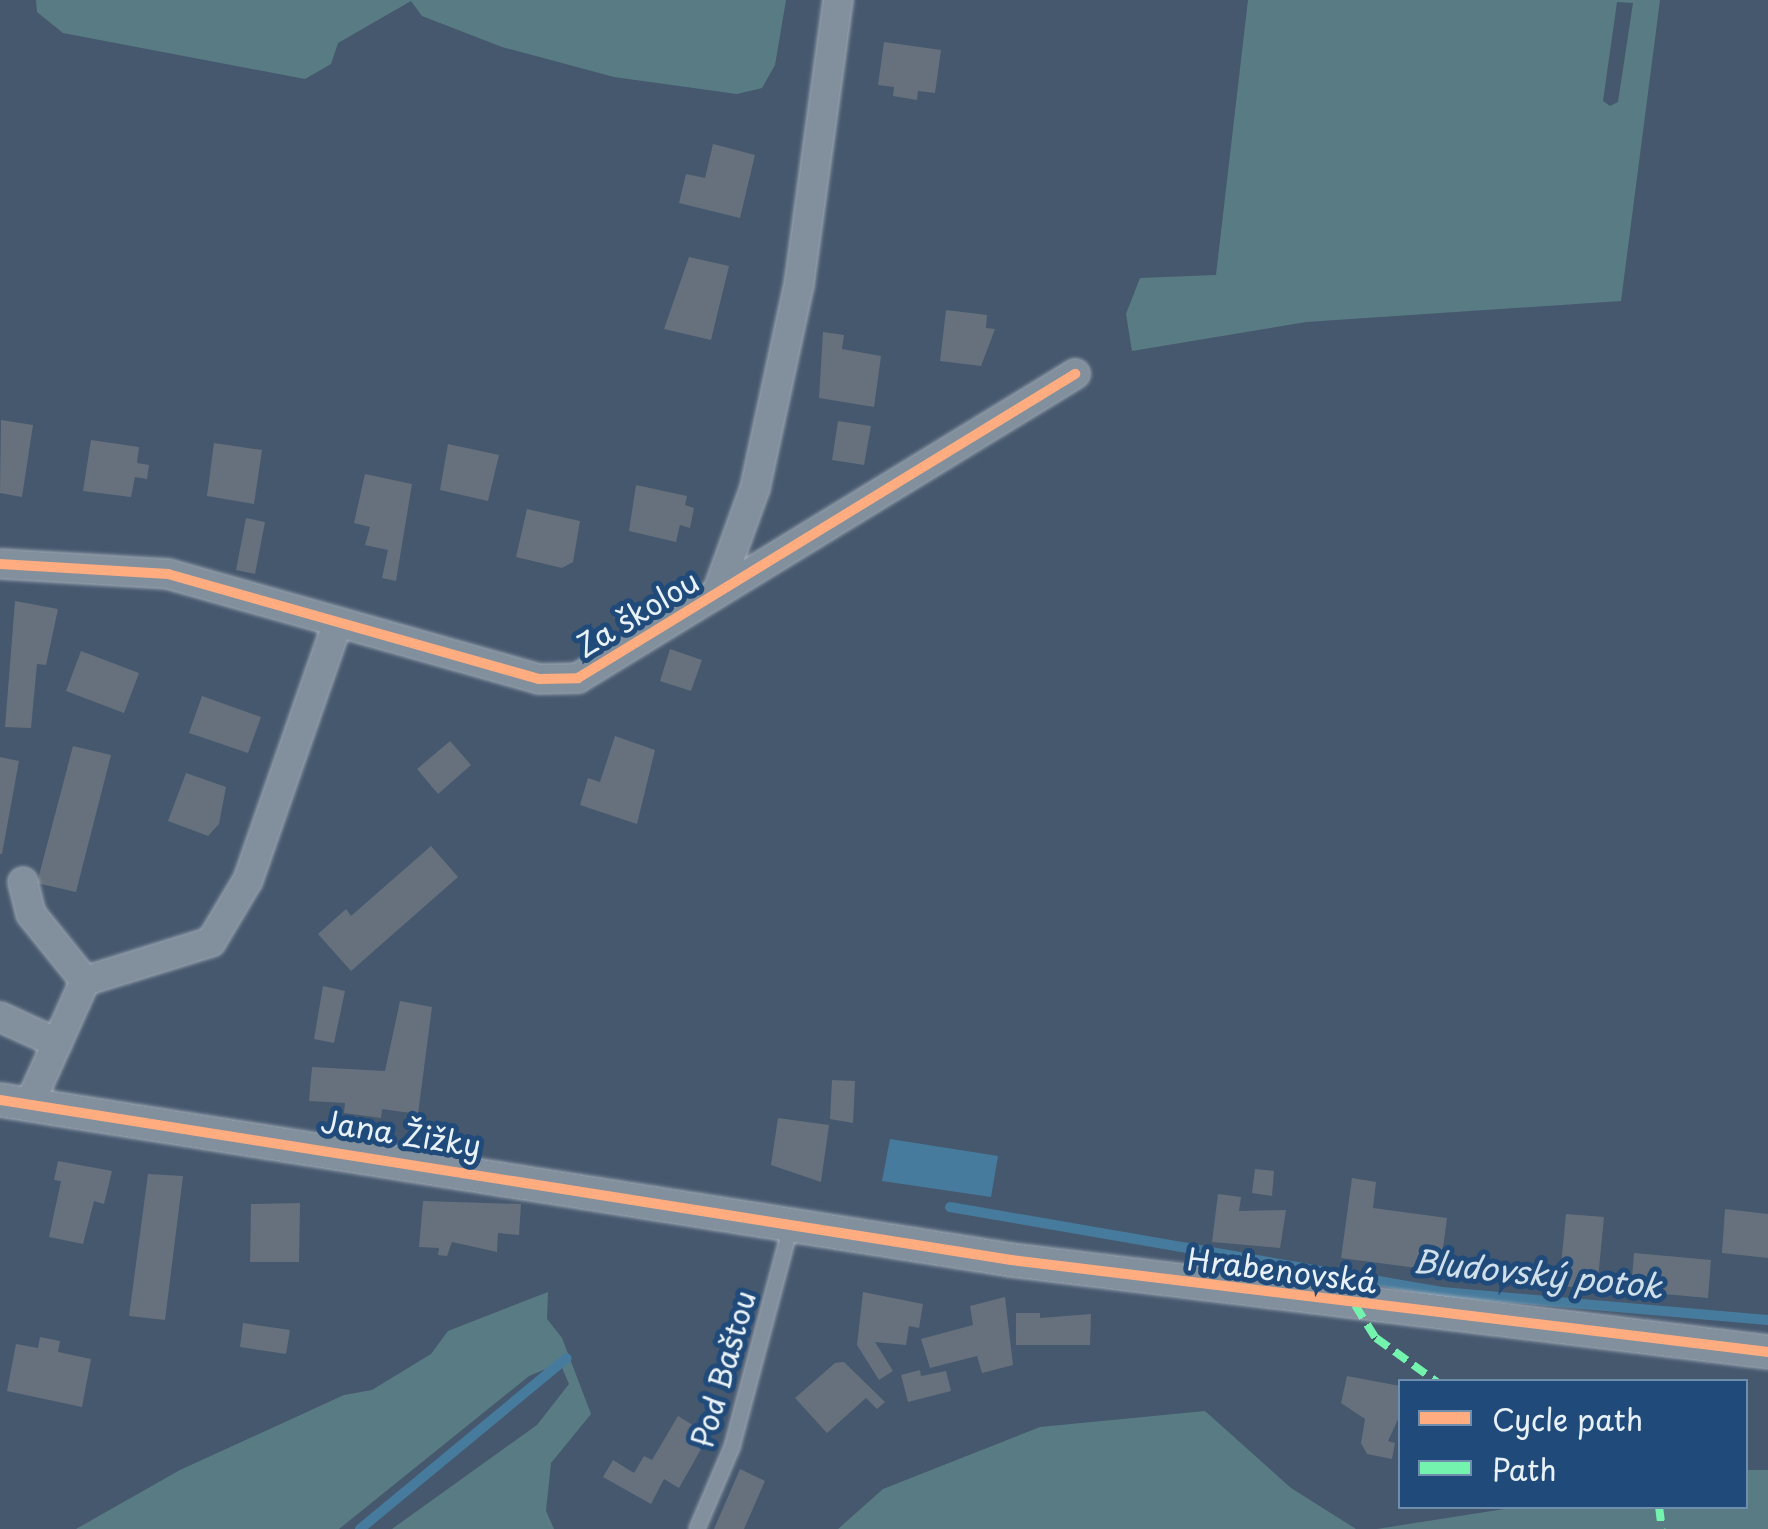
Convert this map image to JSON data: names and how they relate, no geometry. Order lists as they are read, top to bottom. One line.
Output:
{"streets":{"street":["Za školou","Jana Žižky","Hrabenovská"],"lane":["Pod Baštou"]},"crossings":[["Jana Žižky","Hrabenovská"],["Jana Žižky","Pod Baštou"],["Hrabenovská","Pod Baštou"]],"water":["Bludovský potok"],"legend":["Cycle path","Path"]}
